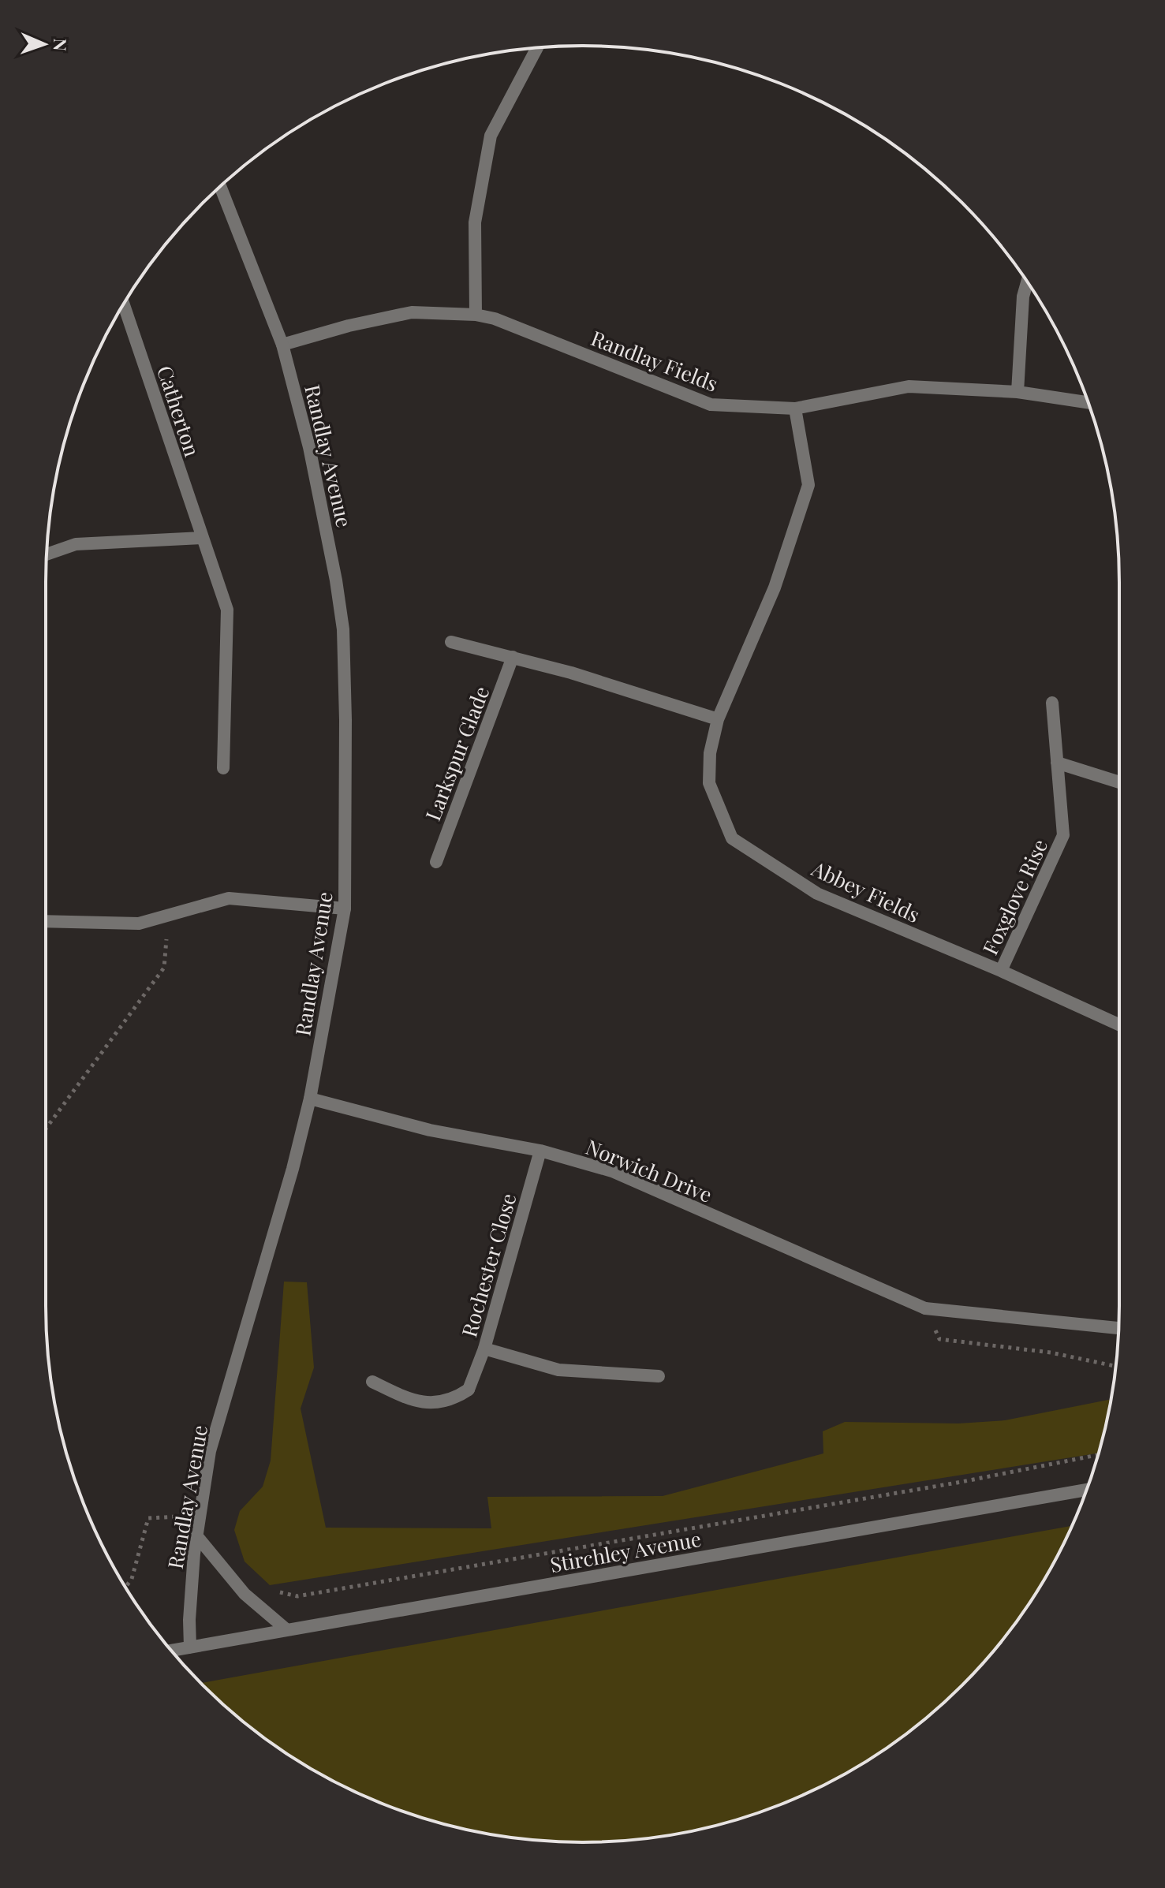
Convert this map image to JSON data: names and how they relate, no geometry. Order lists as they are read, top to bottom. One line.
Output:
{"streets":{"street":["Randlay Fields","Catherton","Randlay Avenue","Larkspur Glade","Abbey Fields","Foxglove Rise","Norwich Drive","Rochester Close","Stirchley Avenue"]},"crossings":[["Randlay Fields","Randlay Avenue"],["Randlay Fields","Abbey Fields"],["Randlay Avenue","Norwich Drive"],["Randlay Avenue","Stirchley Avenue"],["Abbey Fields","Foxglove Rise"],["Norwich Drive","Rochester Close"]],"north":"right"}
